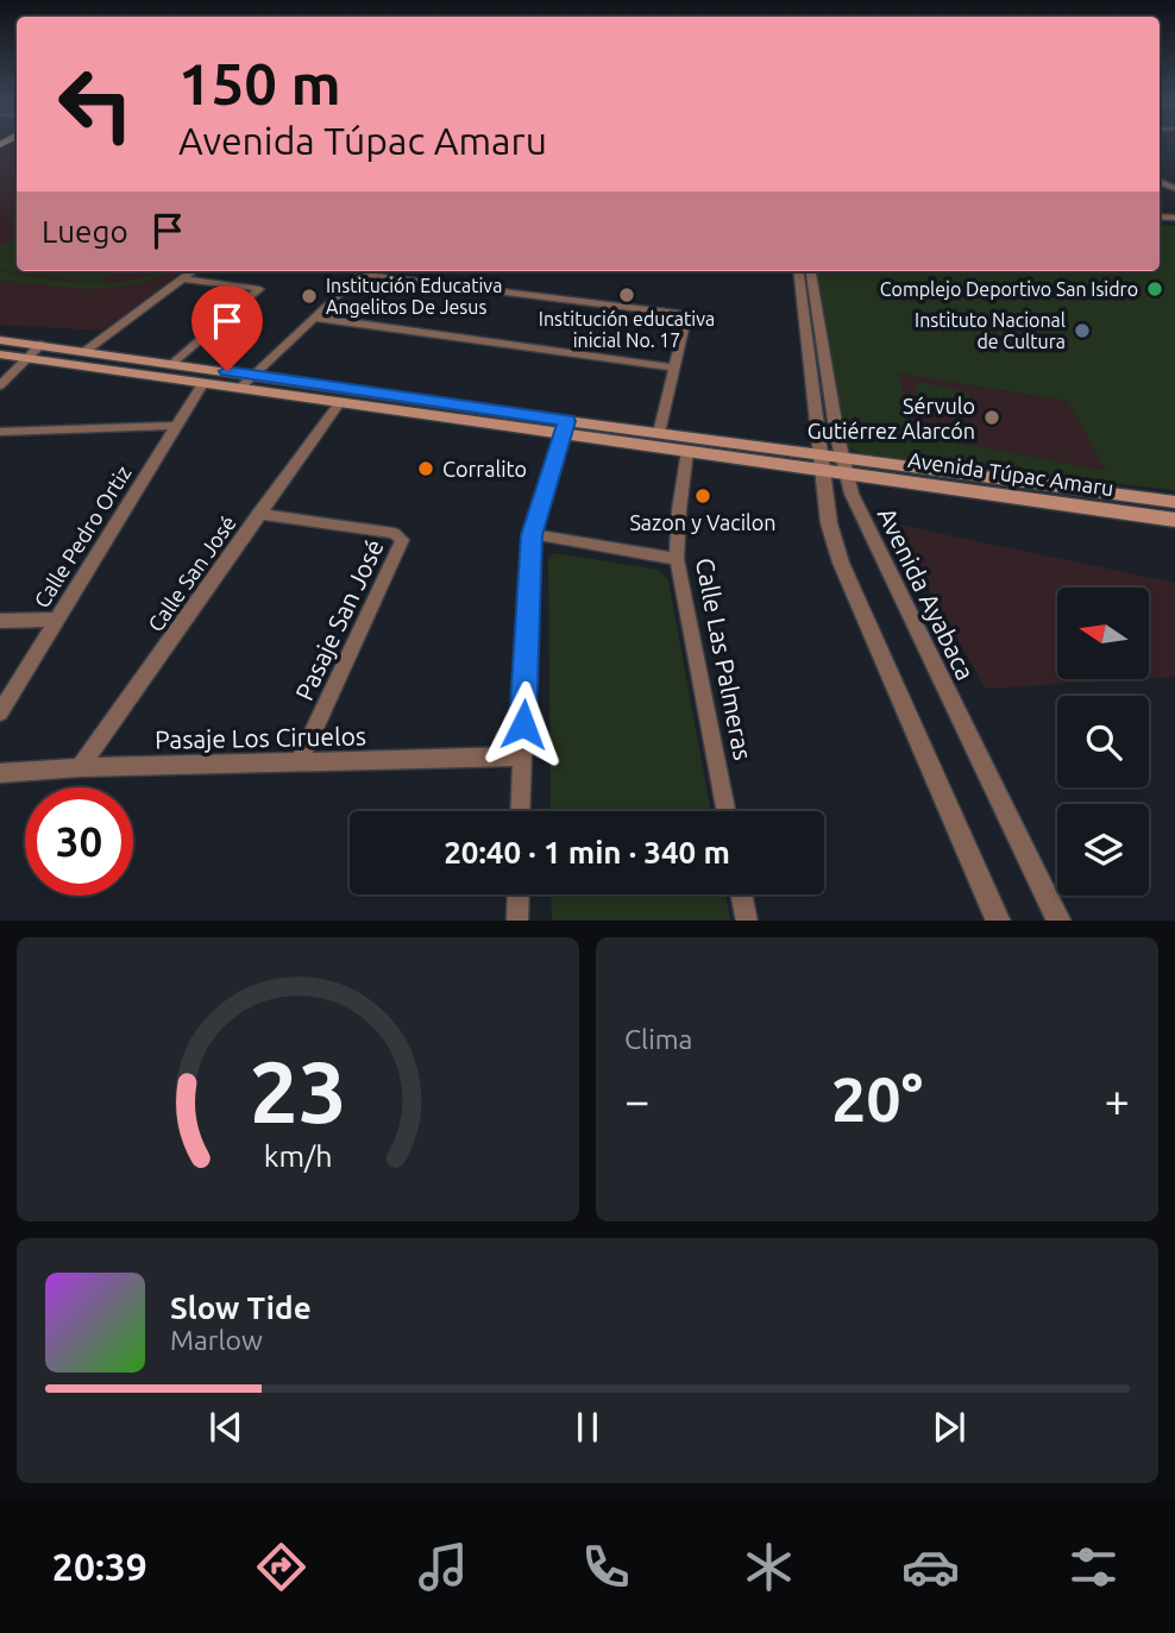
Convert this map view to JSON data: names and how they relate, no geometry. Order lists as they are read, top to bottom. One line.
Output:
{"streets":{"main road":["Avenida Túpac Amaru"],"street":["Calle Pedro Ortiz","Calle San José","Avenida Ayabaca","Pasaje San José","Calle Las Palmeras","Pasaje Los Ciruelos"]},"crossings":[["Avenida Túpac Amaru","Calle Pedro Ortiz"],["Avenida Túpac Amaru","Calle San José"],["Avenida Túpac Amaru","Avenida Ayabaca"],["Avenida Túpac Amaru","Calle Las Palmeras"],["Calle San José","Pasaje San José"],["Calle San José","Pasaje Los Ciruelos"],["Pasaje San José","Pasaje Los Ciruelos"]],"places":["Complejo Deportivo San Isidro","Institución educativa inicial No. 17","Institución Educativa Angelitos De Jesus","Instituto Nacional de Cultura","Sérvulo Gutiérrez Alarcón","Corralito","Sazon y Vacilon"],"north":"left","page":{"turn":["150 m","Avenida Túpac Amaru"],"then":"Luego","limit":"30","trip":"20:40 · 1 min · 340 m","tile":"Clima","heat":["−","20°","+"],"song":["Slow Tide","Marlow"],"tabs":"20:39","gauge":["23","km/h"]}}
